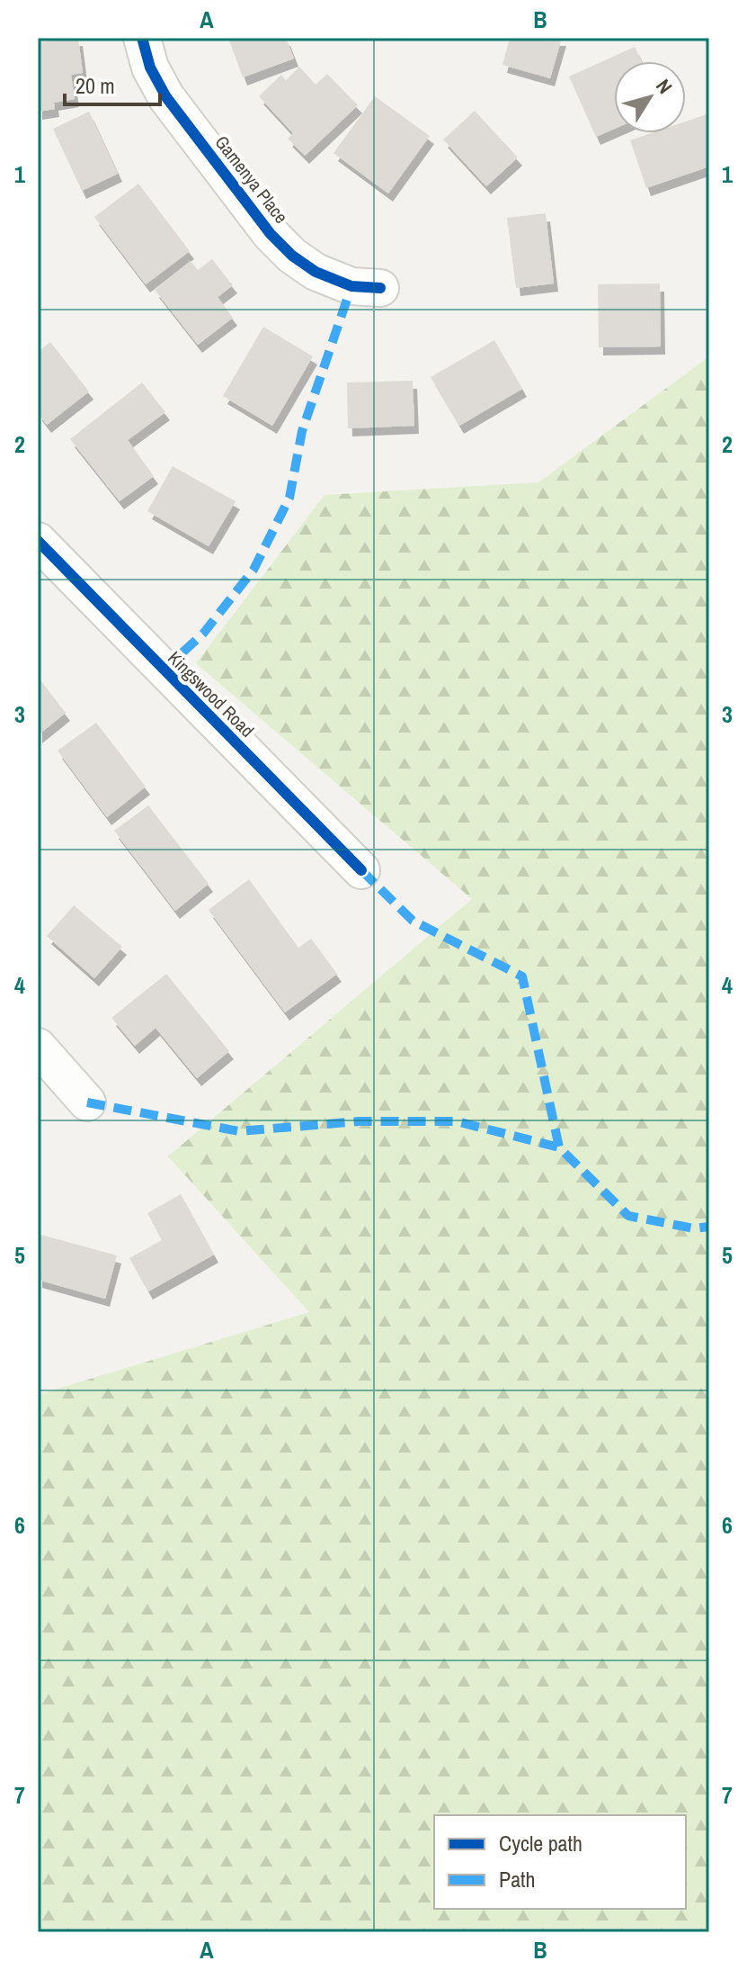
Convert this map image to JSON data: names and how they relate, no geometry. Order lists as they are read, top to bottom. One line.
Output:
{"streets":{"street":["Gamenya Place","Kingswood Road"]},"legend":["Cycle path","Path"],"scale_bar":"20 m","north":"top right","grid":{"columns":["A","B"],"rows":["1","2","3","4","5","6","7"]}}
